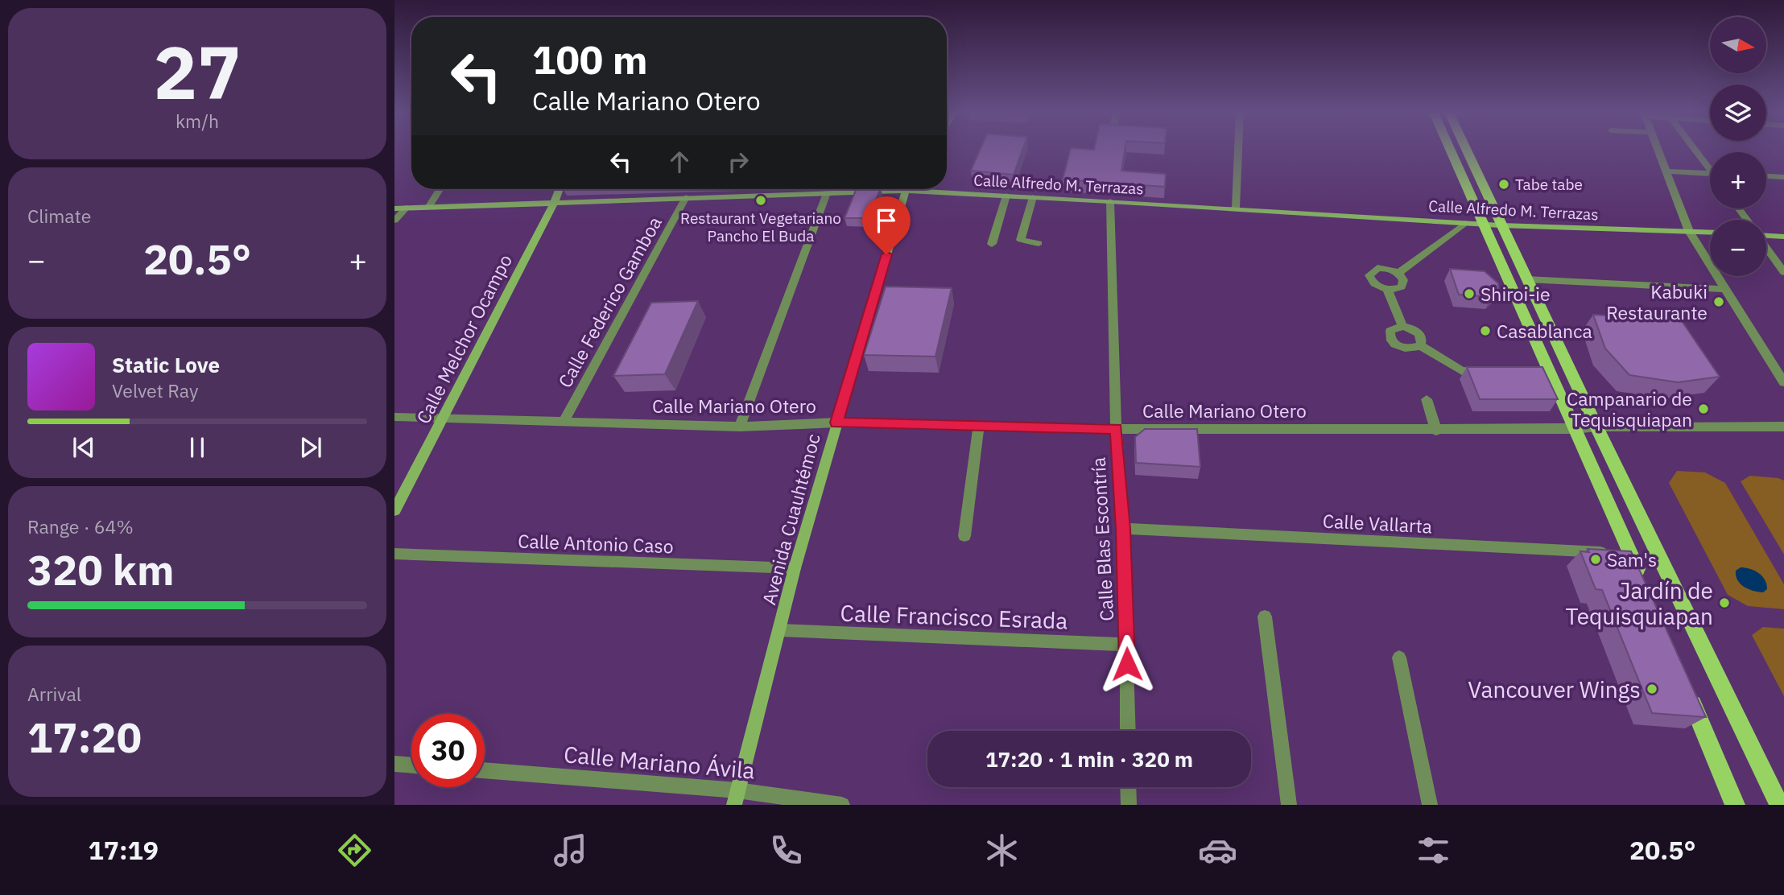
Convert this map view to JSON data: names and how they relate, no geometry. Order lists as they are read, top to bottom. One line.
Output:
{"streets":{"street":["Calle Alfredo M. Terrazas","Calle Federico Gamboa","Calle Melchor Ocampo","Calle Mariano Otero","Avenida Cuauhtémoc","Calle Vallarta","Calle Blas Escontría","Calle Antonio Caso","Calle Francisco Esrada","Calle Mariano Ávila"]},"crossings":[["Calle Alfredo M. Terrazas","Calle Federico Gamboa"],["Calle Alfredo M. Terrazas","Calle Melchor Ocampo"],["Calle Alfredo M. Terrazas","Calle Blas Escontría"],["Calle Federico Gamboa","Calle Mariano Otero"],["Calle Melchor Ocampo","Calle Mariano Otero"],["Calle Mariano Otero","Avenida Cuauhtémoc"],["Calle Mariano Otero","Calle Blas Escontría"],["Avenida Cuauhtémoc","Calle Antonio Caso"],["Avenida Cuauhtémoc","Calle Francisco Esrada"],["Avenida Cuauhtémoc","Calle Mariano Ávila"],["Calle Vallarta","Calle Blas Escontría"],["Calle Blas Escontría","Calle Francisco Esrada"]],"places":["Tabe tabe","Restaurant Vegetariano Pancho El Buda","Shiroi-ie","Kabuki Restaurante","Casablanca","Campanario de Tequisquiapan","Sam's","Jardín de Tequisquiapan","Vancouver Wings"],"north":"right","page":{"tile":[["27","km/h"],"Climate",["Range · 64%","320 km"],["Arrival","17:20"]],"map_buttons":["+","−"],"turn":["100 m","Calle Mariano Otero"],"heat":["−","20.5°","+"],"song":["Static Love","Velvet Ray"],"limit":"30","trip":"17:20 · 1 min · 320 m","tabs":["17:19","20.5°"]}}
